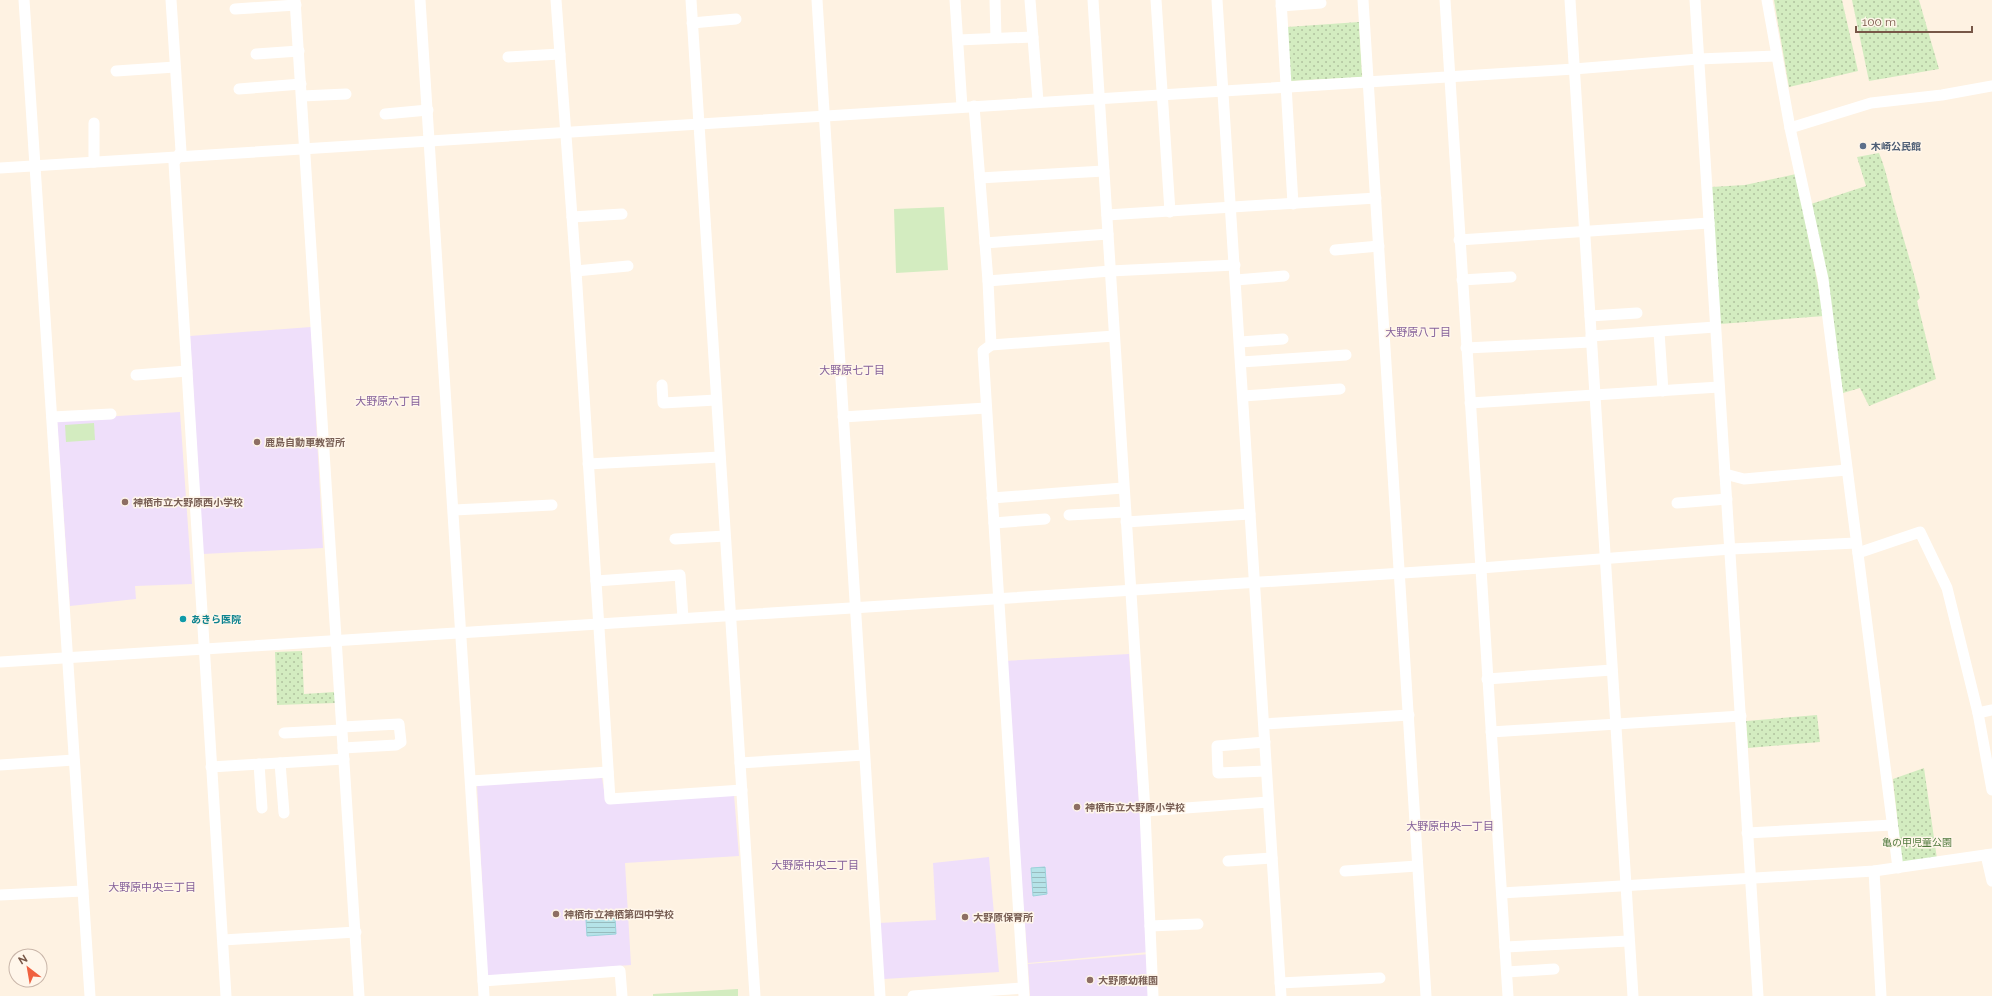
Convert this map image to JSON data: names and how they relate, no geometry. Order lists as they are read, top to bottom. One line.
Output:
{"districts":["大野原八丁目","大野原七丁目","大野原六丁目","大野原中央一丁目","大野原中央二丁目","大野原中央三丁目"],"parks":["亀の甲児童公園"],"places":["木崎公民館","鹿島自動車教習所","神栖市立大野原西小学校","あきら医院","神栖市立大野原小学校","神栖市立神栖第四中学校","大野原保育所","大野原幼稚園"],"scale_bar":"100 m","north":"top left"}
